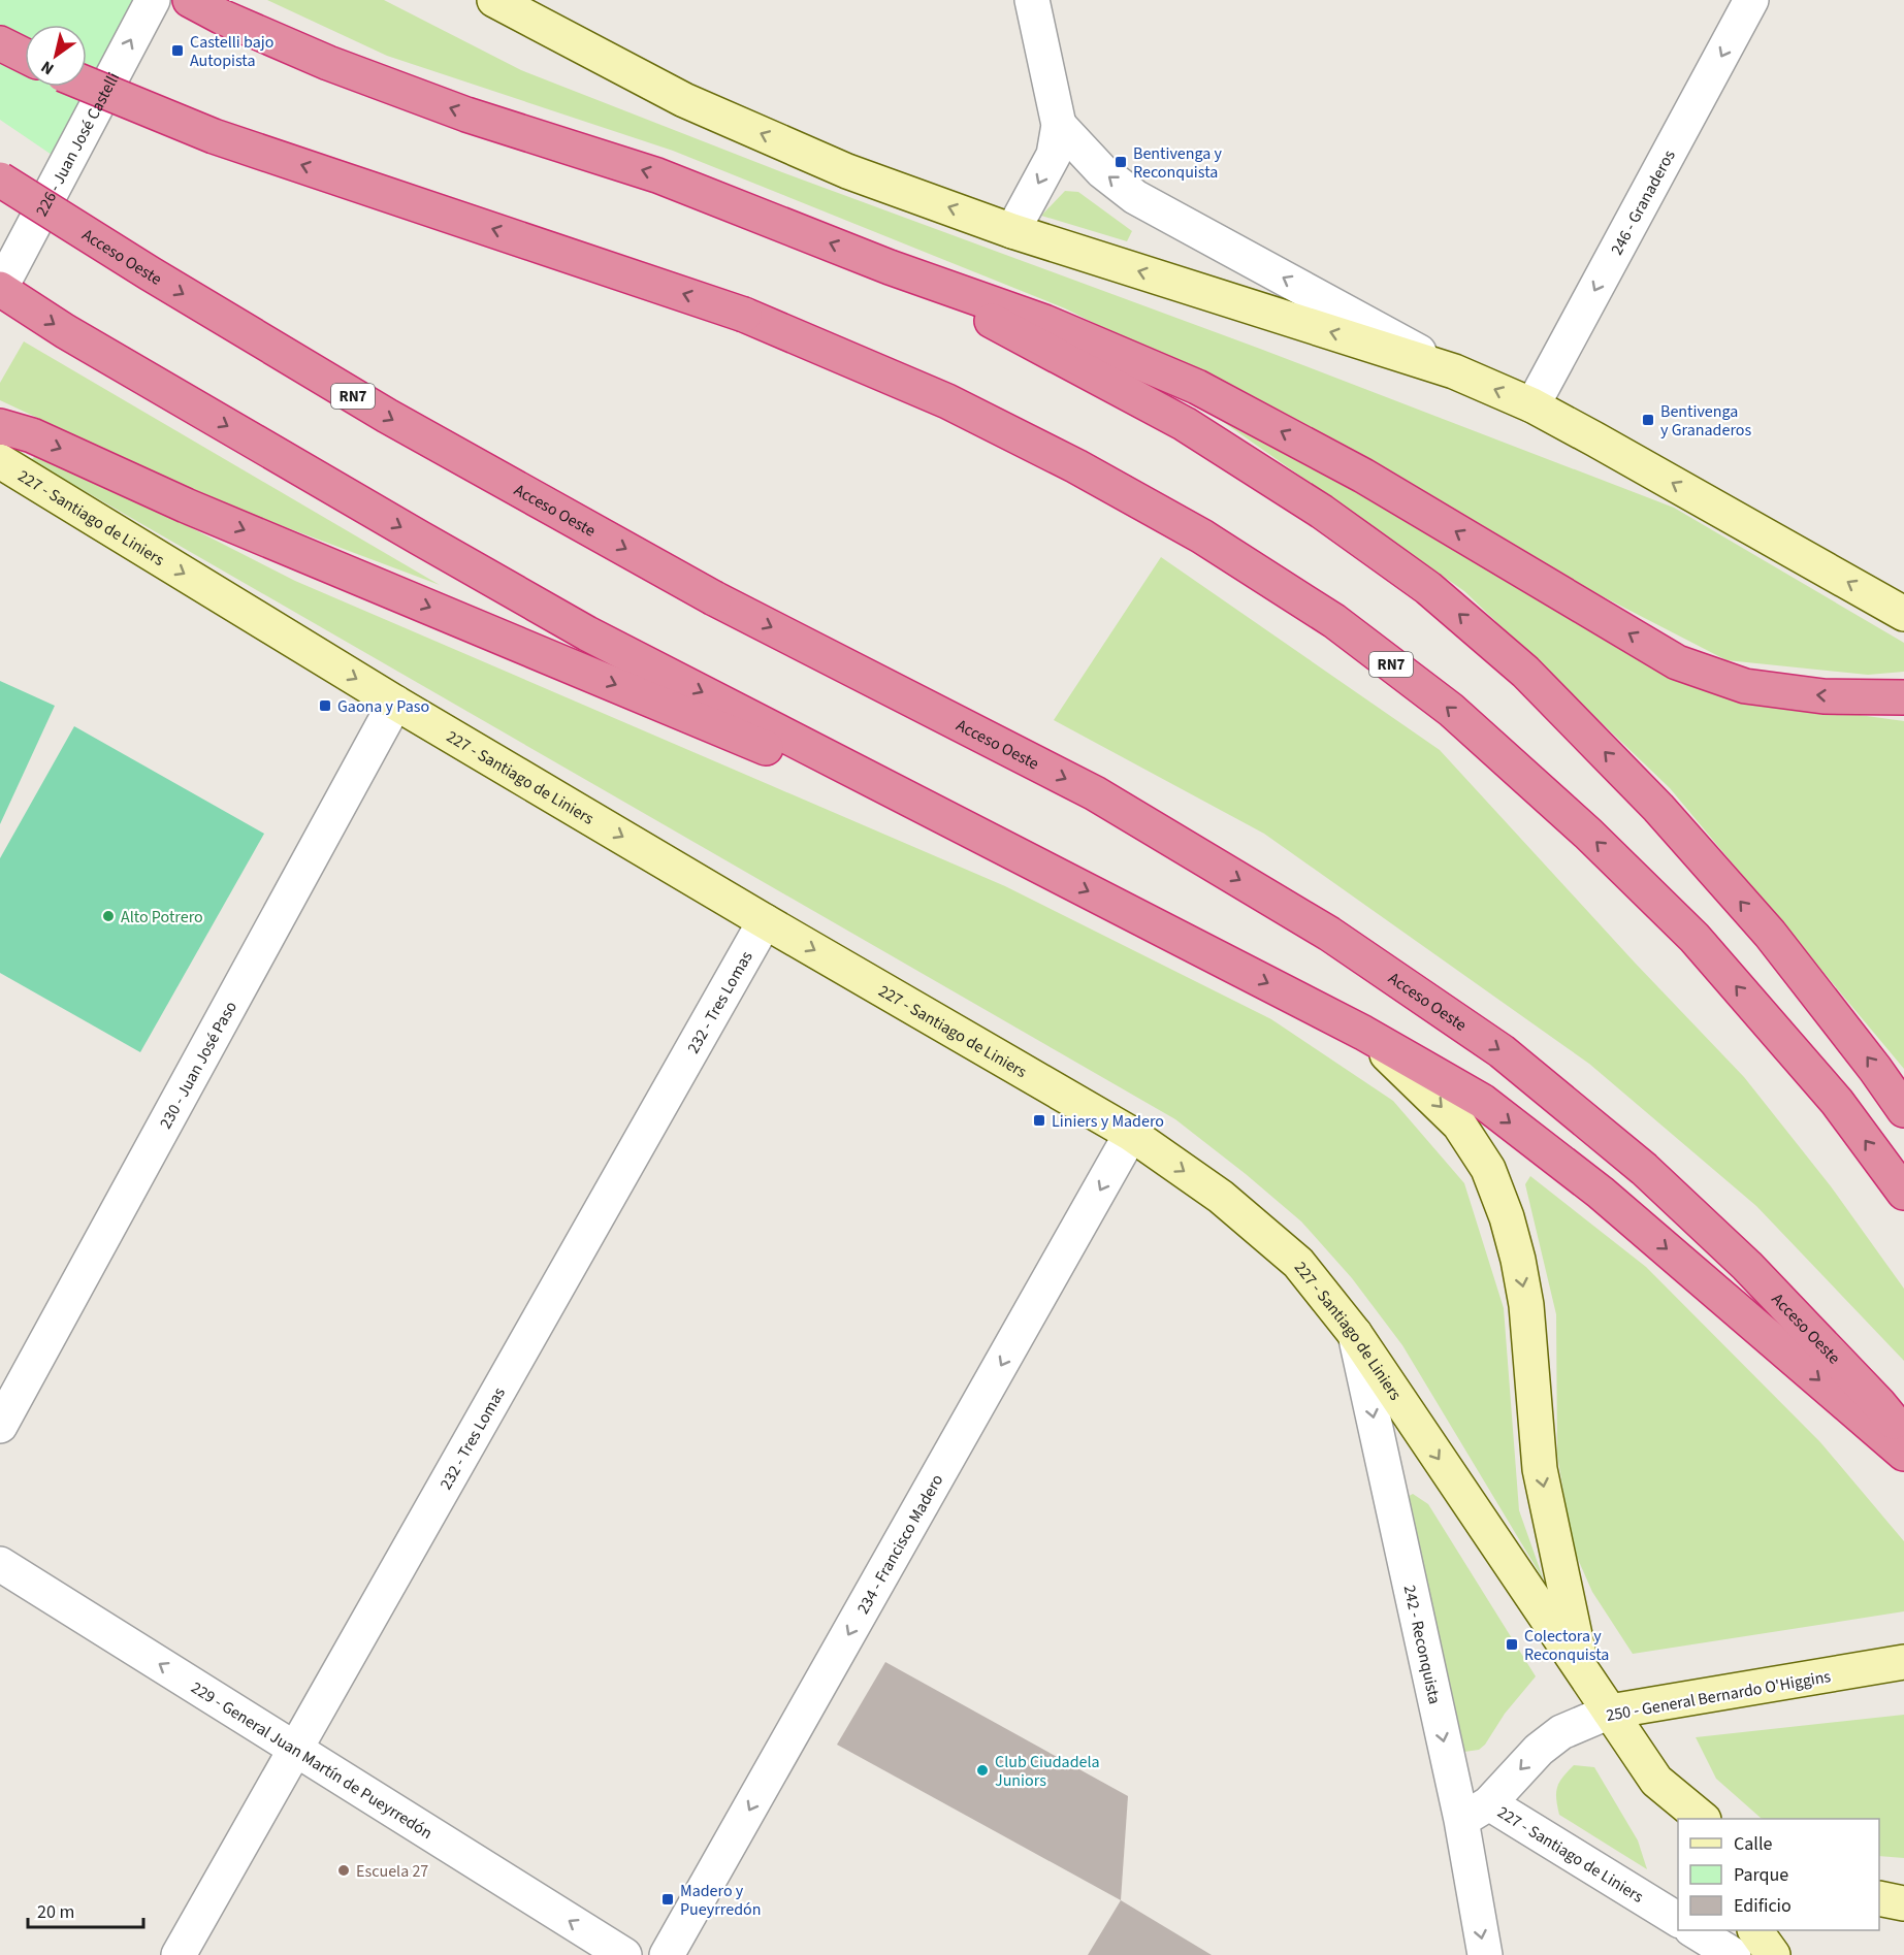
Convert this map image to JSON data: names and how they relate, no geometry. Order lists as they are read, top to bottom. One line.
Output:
{"streets":{"highway":["Acceso Oeste","RN7"],"main road":["227 - Santiago de Liniers","250 - General Bernardo O'Higgins"],"street":["226 - Juan José Castelli","246 - Granaderos","232 - Tres Lomas","230 - Juan José Paso","234 - Francisco Madero","242 - Reconquista","229 - General Juan Martín de Pueyrredón"]},"crossings":[["227 - Santiago de Liniers","232 - Tres Lomas"],["227 - Santiago de Liniers","230 - Juan José Paso"],["227 - Santiago de Liniers","234 - Francisco Madero"],["227 - Santiago de Liniers","242 - Reconquista"],["227 - Santiago de Liniers","250 - General Bernardo O'Higgins"],["232 - Tres Lomas","229 - General Juan Martín de Pueyrredón"]],"one_way":["226 - Juan José Castelli","246 - Granaderos","227 - Santiago de Liniers","234 - Francisco Madero","242 - Reconquista","229 - General Juan Martín de Pueyrredón"],"places":{"transit":["Castelli bajo Autopista","Bentivenga y Reconquista","Bentivenga y Granaderos","Gaona y Paso","Liniers y Madero","Colectora y Reconquista","Madero y Pueyrredón"],"other":["Alto Potrero","Club Ciudadela Juniors","Escuela 27"]},"legend":["Calle","Parque","Edificio"],"scale_bar":"20 m","north":"bottom left"}
